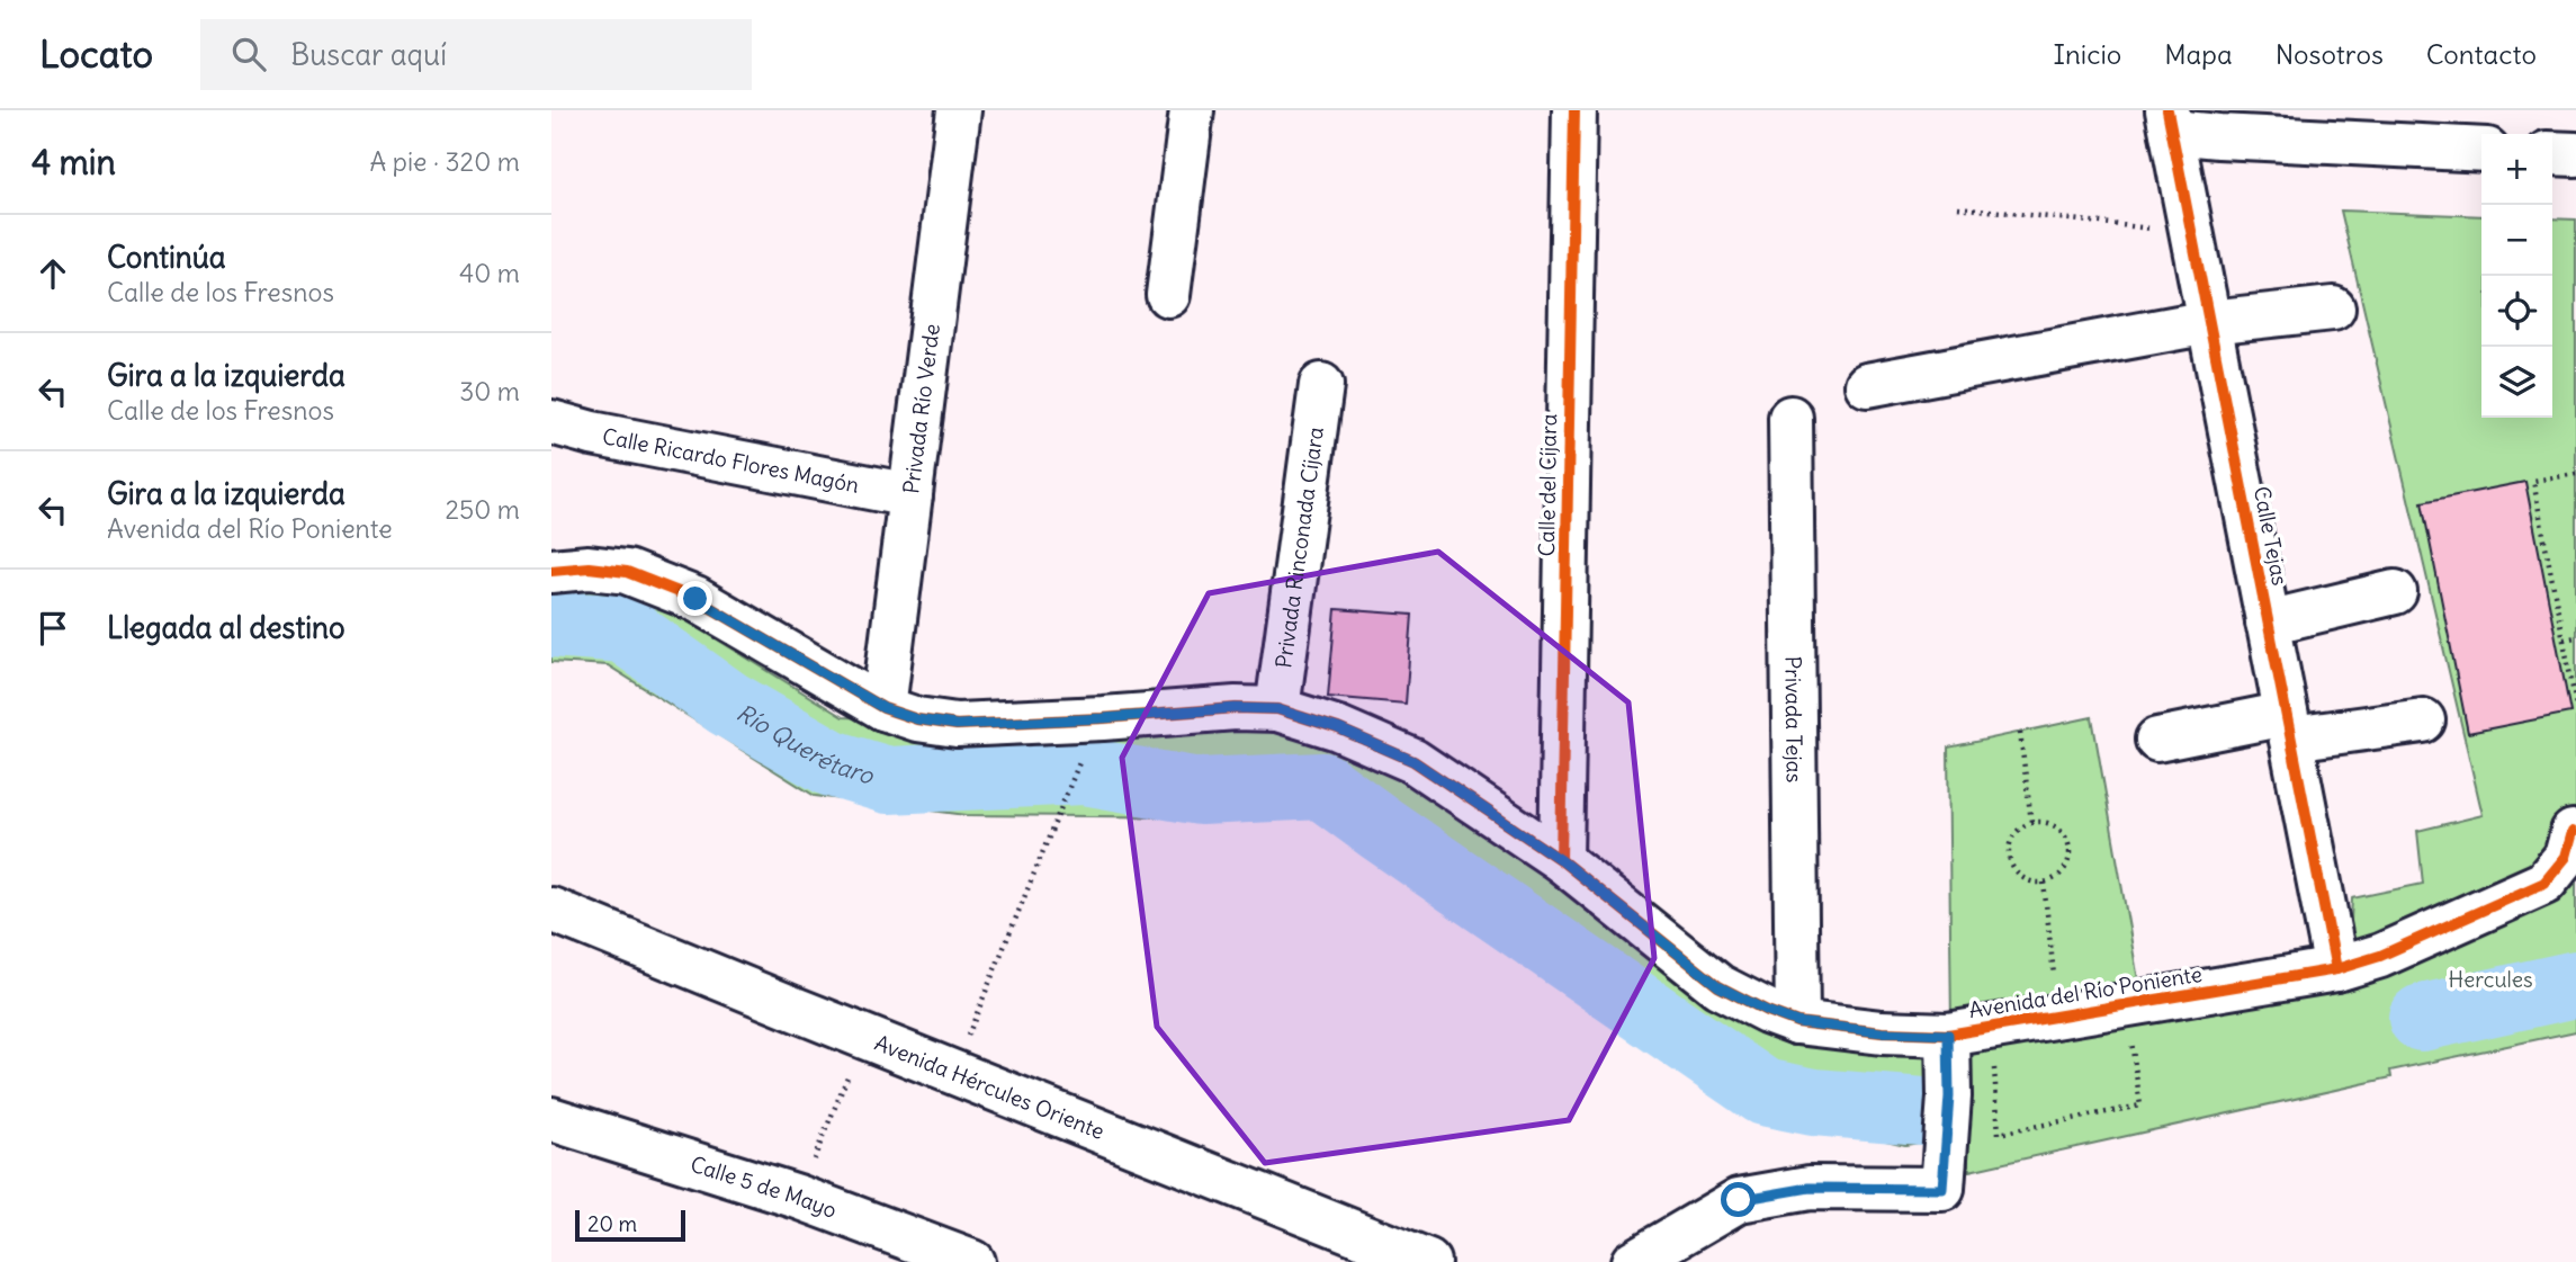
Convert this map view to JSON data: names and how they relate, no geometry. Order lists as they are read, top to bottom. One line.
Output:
{"streets":{"street":["Privada Río Verde","Calle Ricardo Flores Magón","Calle del Cíjara","Calle Tejas","Privada Rinconada Cíjara","Privada Tejas","Avenida del Río Poniente","Avenida Hércules Oriente","Calle 5 de Mayo"]},"crossings":[["Privada Río Verde","Calle Ricardo Flores Magón"],["Privada Río Verde","Avenida del Río Poniente"],["Calle del Cíjara","Avenida del Río Poniente"],["Calle Tejas","Avenida del Río Poniente"],["Privada Rinconada Cíjara","Avenida del Río Poniente"],["Privada Tejas","Avenida del Río Poniente"]],"water":["Río Querétaro"],"parks":["Hercules"],"scale_bar":"20 m","page":{"header":"Locato","search":"Buscar aquí","nav":["Inicio","Mapa","Nosotros","Contacto"],"heading":["4 min","A pie · 320 m"],"map_buttons":["+","−"],"list":[["Continúa","Calle de los Fresnos","40 m"],["Gira a la izquierda","Calle de los Fresnos","30 m"],["Gira a la izquierda","Avenida del Río Poniente","250 m"],"Llegada al destino"],"scale":"20 m"}}
